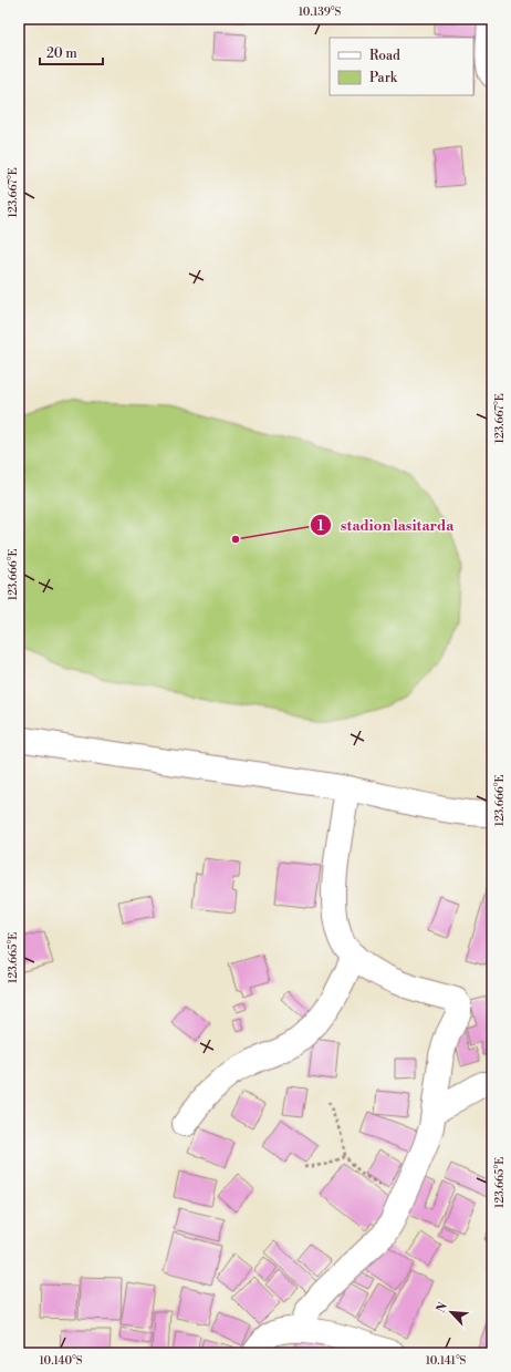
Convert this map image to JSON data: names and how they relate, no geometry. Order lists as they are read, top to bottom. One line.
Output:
{"places":["stadion lasitarda"],"legend":["Road","Park"],"scale_bar":"20 m","north":"top left","coordinates":["10.139°S","123.667°E","123.666°E","123.665°E","10.140°S","10.141°S"]}
